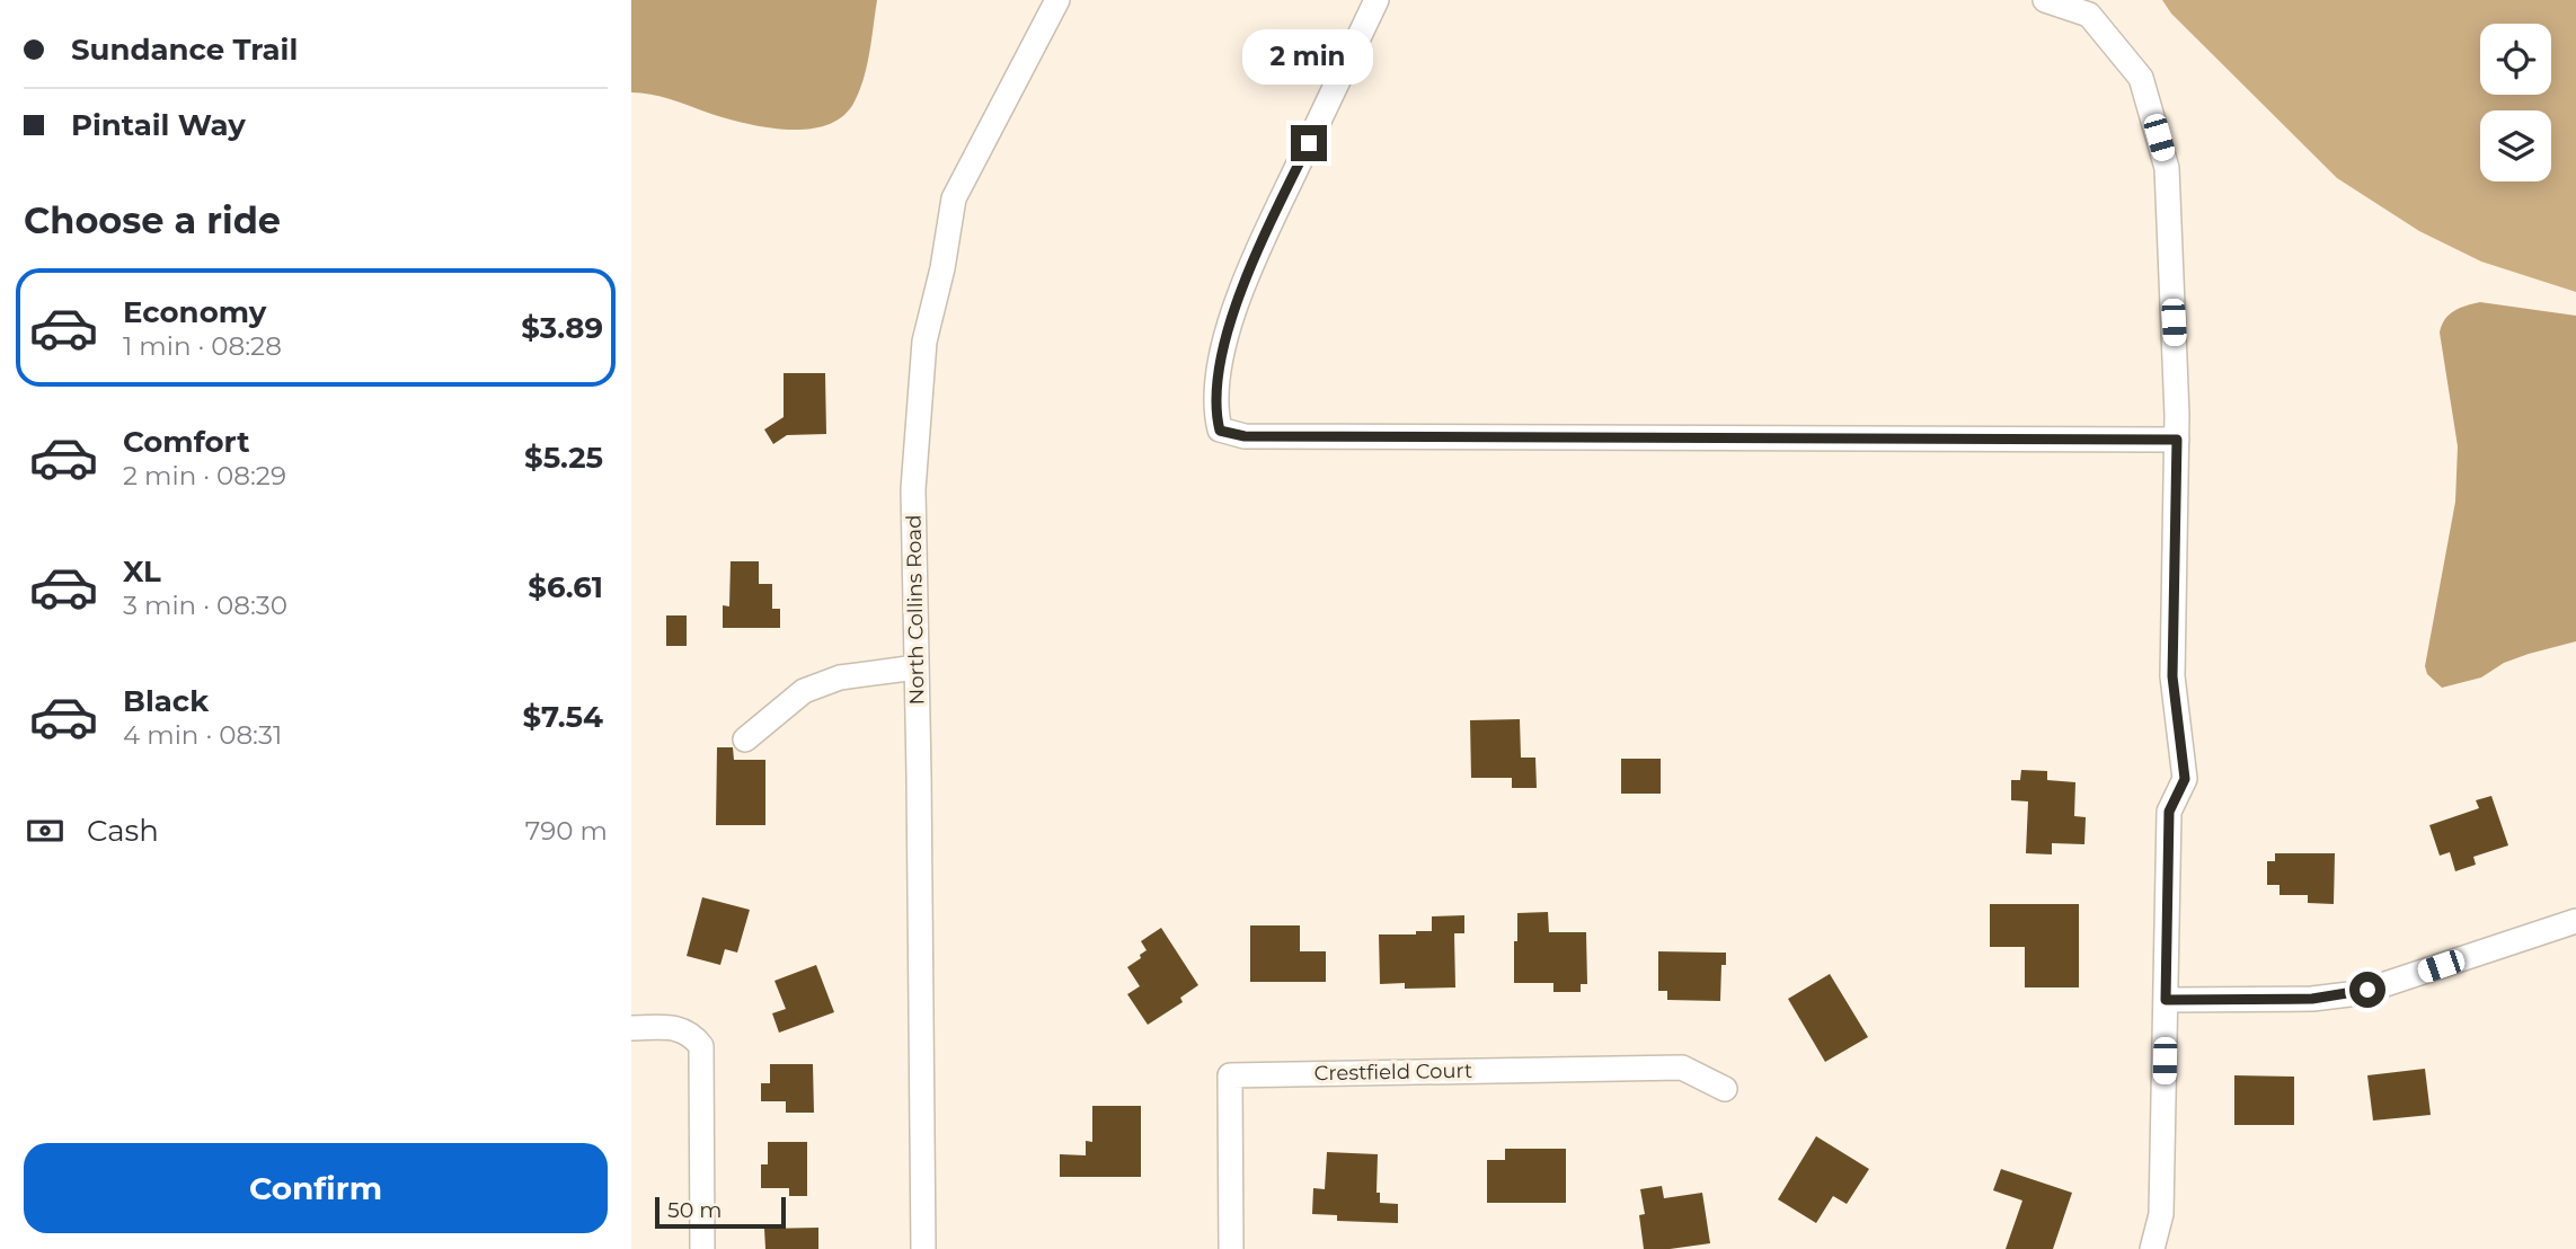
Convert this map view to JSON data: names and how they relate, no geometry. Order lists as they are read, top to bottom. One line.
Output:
{"streets":{"street":["North Collins Road","Crestfield Court"]},"scale_bar":"50 m","page":{"banner":["Sundance Trail","Pintail Way"],"bubble":"2 min","heading":"Choose a ride","list":[{"name":"Economy","note":"1 min · 08:28","value":"$3.89"},{"name":"Comfort","note":"2 min · 08:29","value":"$5.25"},{"name":"XL","note":"3 min · 08:30","value":"$6.61"},{"name":"Black","note":"4 min · 08:31","value":"$7.54"}],"pay":["Cash","790 m"],"buttons":"Confirm","scale":"50 m"}}
